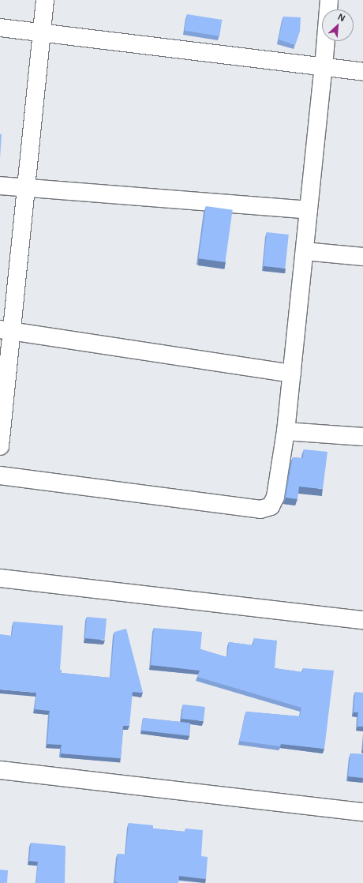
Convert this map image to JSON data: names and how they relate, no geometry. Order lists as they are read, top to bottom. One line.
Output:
{"north":"top right"}
